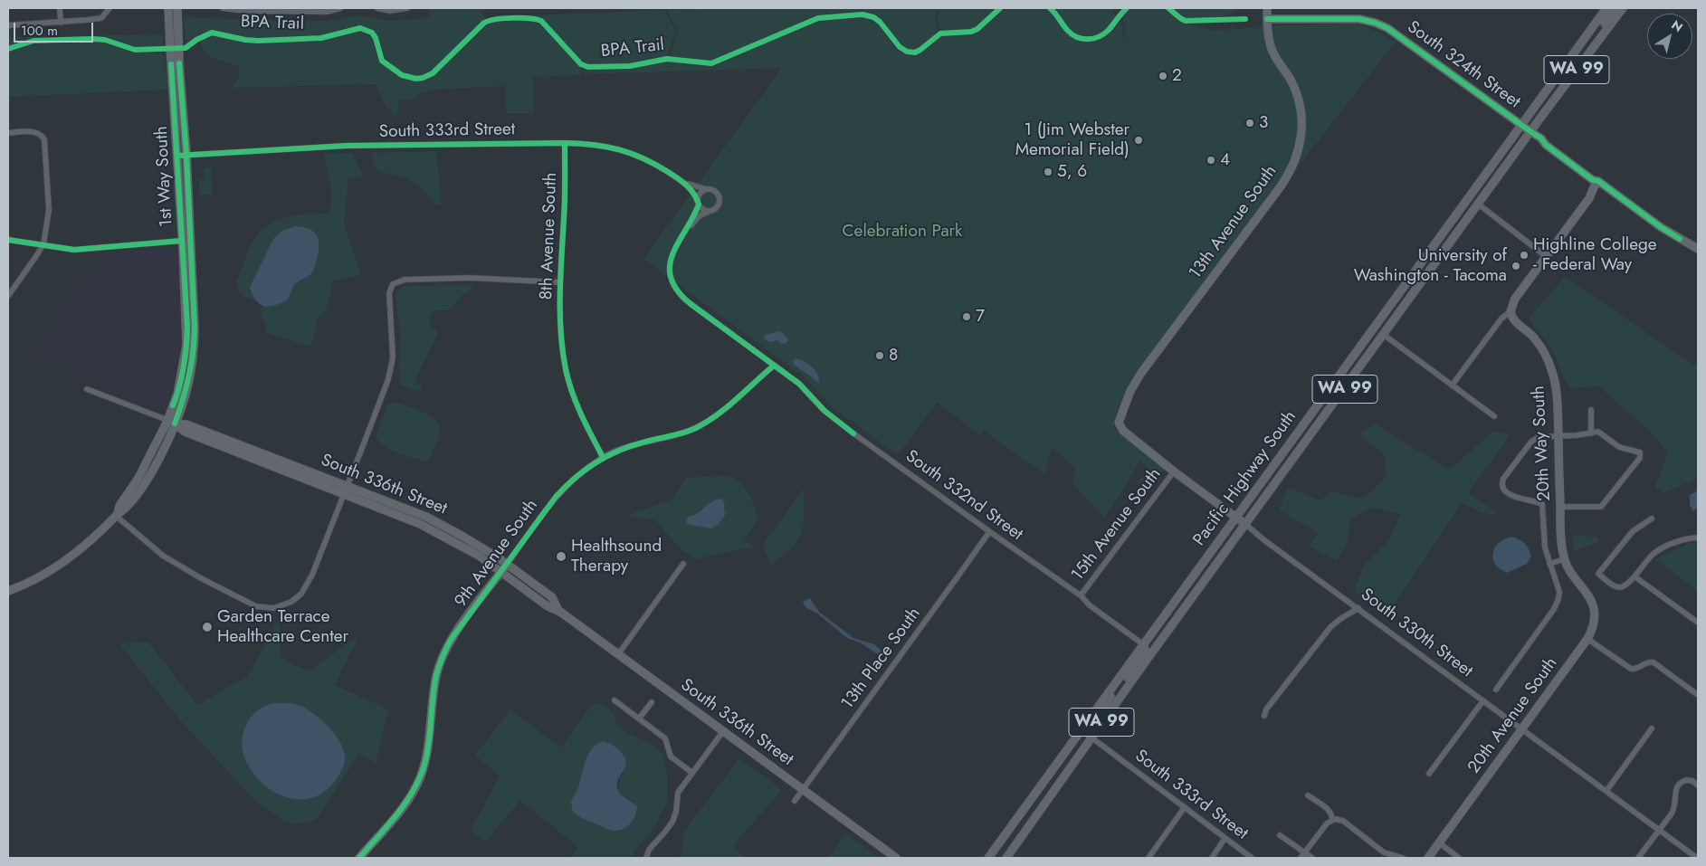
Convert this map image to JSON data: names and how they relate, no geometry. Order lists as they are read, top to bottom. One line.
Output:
{"streets":{"main road":["WA 99","Pacific Highway South"],"street":["South 324th Street","South 333rd Street","1st Way South","13th Avenue South","8th Avenue South","20th Way South","South 336th Street","South 332nd Street","15th Avenue South","9th Avenue South","South 330th Street","13th Place South","20th Avenue South"],"cycle path":["BPA Trail"]},"crossings":[["South 324th Street","13th Avenue South"],["South 324th Street","Pacific Highway South"],["South 333rd Street","1st Way South"],["South 333rd Street","8th Avenue South"],["South 333rd Street","Pacific Highway South"],["1st Way South","South 336th Street"],["13th Avenue South","South 330th Street"],["8th Avenue South","9th Avenue South"],["20th Way South","20th Avenue South"],["Pacific Highway South","South 332nd Street"],["Pacific Highway South","South 330th Street"],["South 336th Street","9th Avenue South"],["South 336th Street","13th Place South"],["South 332nd Street","15th Avenue South"],["South 332nd Street","9th Avenue South"],["South 332nd Street","13th Place South"],["15th Avenue South","South 330th Street"],["South 330th Street","20th Avenue South"]],"parks":["Celebration Park"],"places":["2","3","1 (Jim Webster Memorial Field)","4","5, 6","Highline College - Federal Way","University of Washington - Tacoma","7","8","Healthsound Therapy","Garden Terrace Healthcare Center"],"scale_bar":"100 m","north":"top right"}
